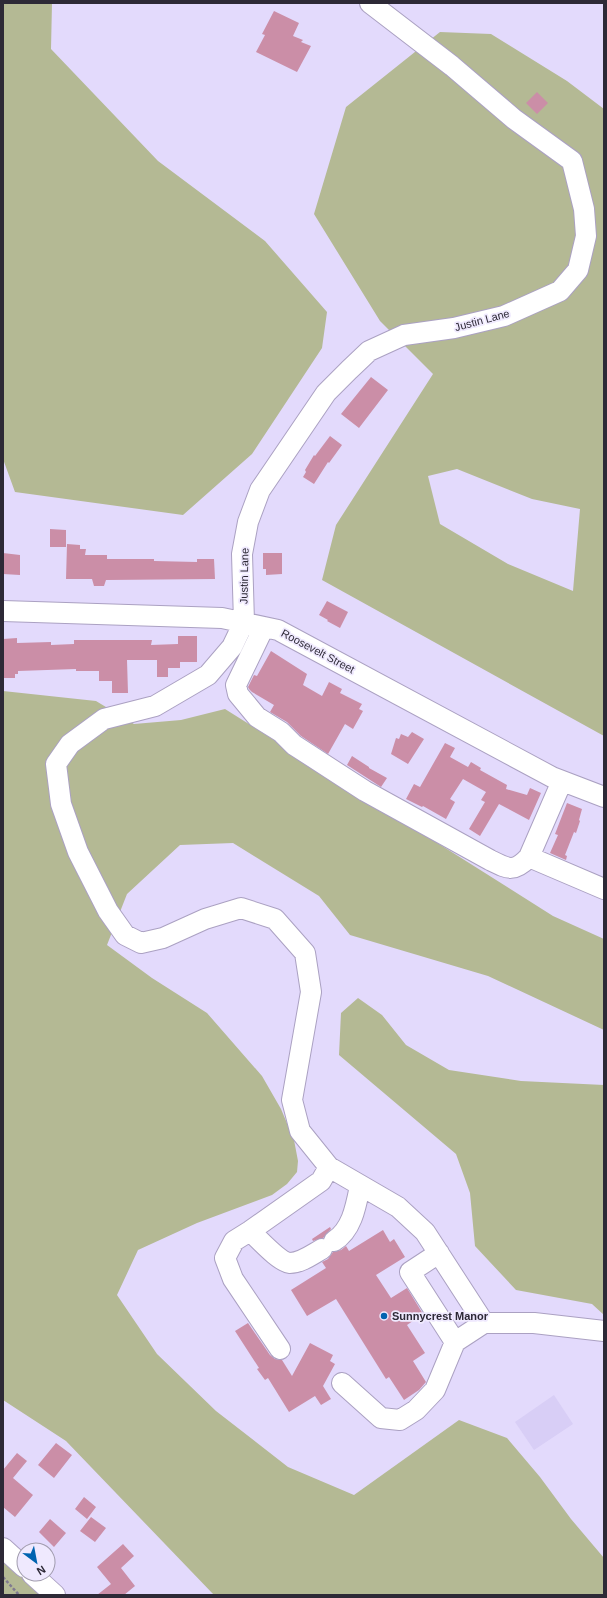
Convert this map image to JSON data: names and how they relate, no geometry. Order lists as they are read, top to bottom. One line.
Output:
{"streets":{"street":["Justin Lane","Roosevelt Street"]},"crossings":[["Justin Lane","Roosevelt Street"]],"places":["Sunnycrest Manor"],"north":"bottom right"}
